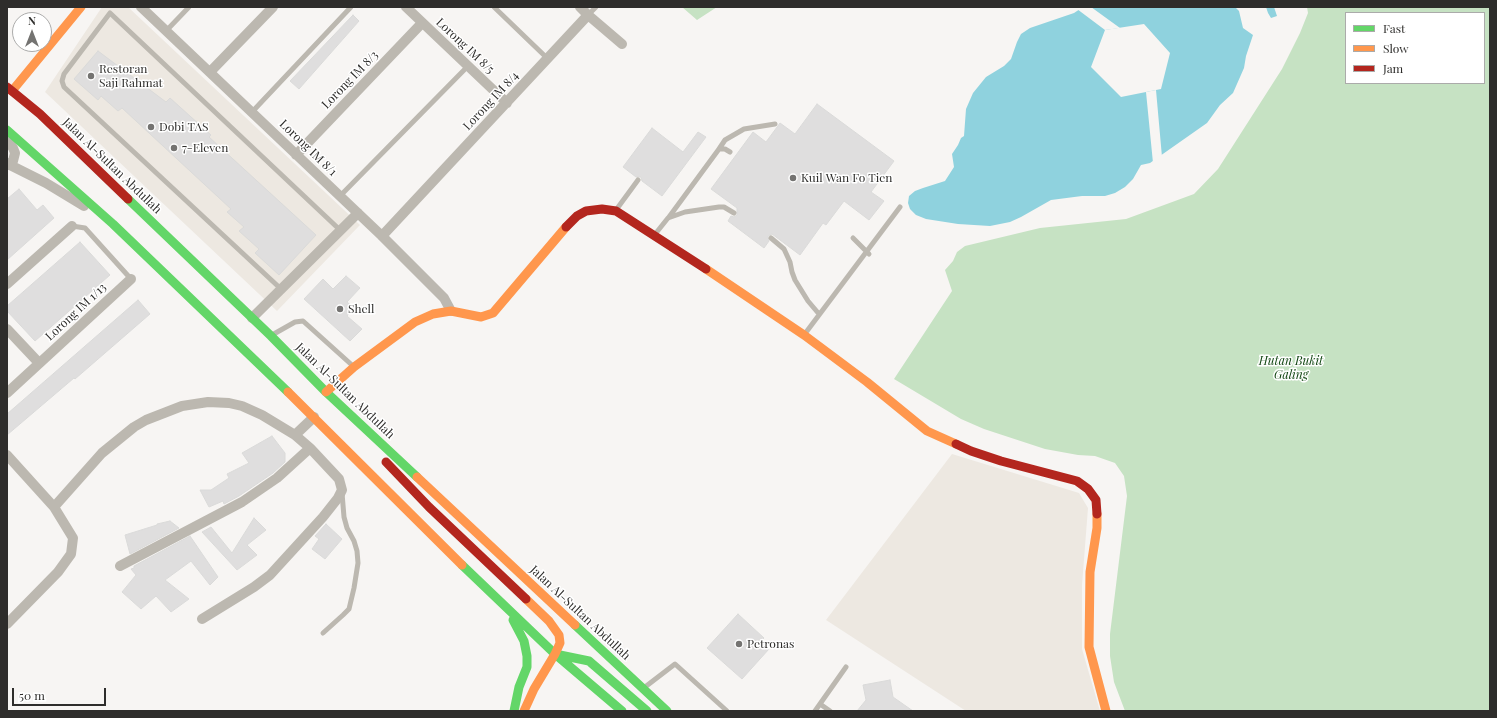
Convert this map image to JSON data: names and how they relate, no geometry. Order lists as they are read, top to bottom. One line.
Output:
{"streets":{"main road":["Jalan Al-Sultan Abdullah"],"street":["Lorong IM 8/5","Lorong IM 8/3","Lorong IM 8/4","Lorong IM 8/1","Lorong IM 1/13"]},"crossings":[["Lorong IM 8/5","Lorong IM 8/3"],["Lorong IM 8/5","Lorong IM 8/4"],["Lorong IM 8/3","Lorong IM 8/1"],["Lorong IM 8/4","Lorong IM 8/1"]],"parks":["Hutan Bukit Galing"],"places":["Restoran Saji Rahmat","Dobi TAS","7-Eleven","Kuil Wan Fo Tien","Shell","Petronas"],"legend":["Fast","Slow","Jam"],"scale_bar":"50 m","north":"top"}
